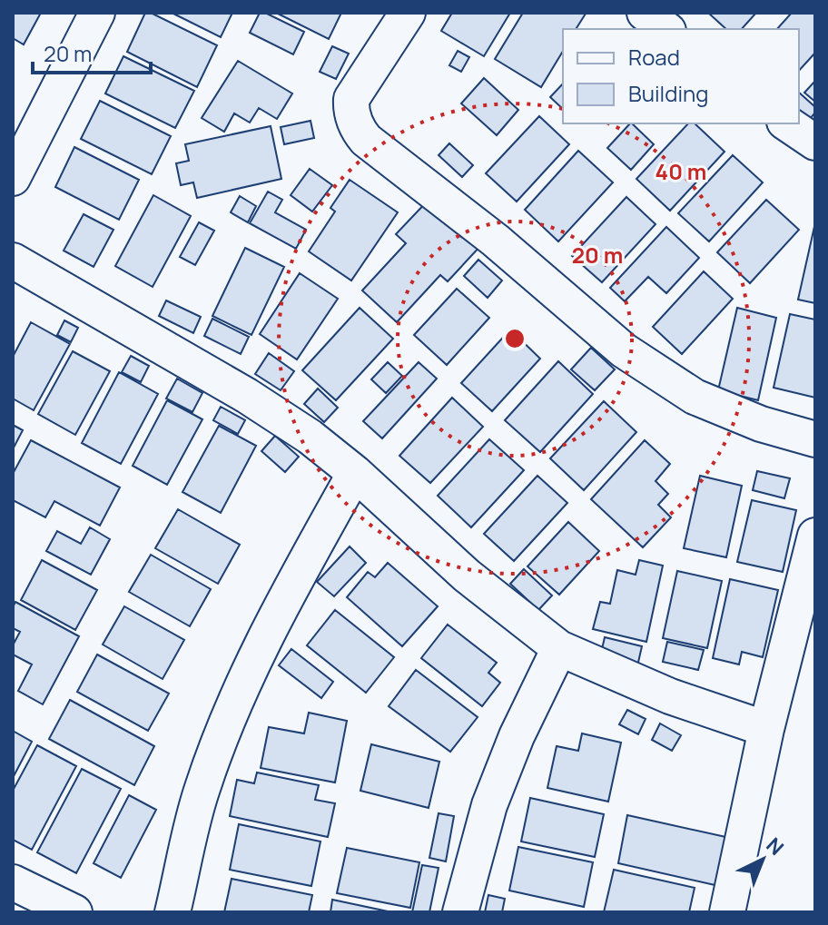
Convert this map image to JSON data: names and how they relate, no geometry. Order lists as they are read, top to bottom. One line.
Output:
{"legend":["Road","Building"],"scale_bar":"20 m","north":"top right","rings":["40 m","20 m"]}
